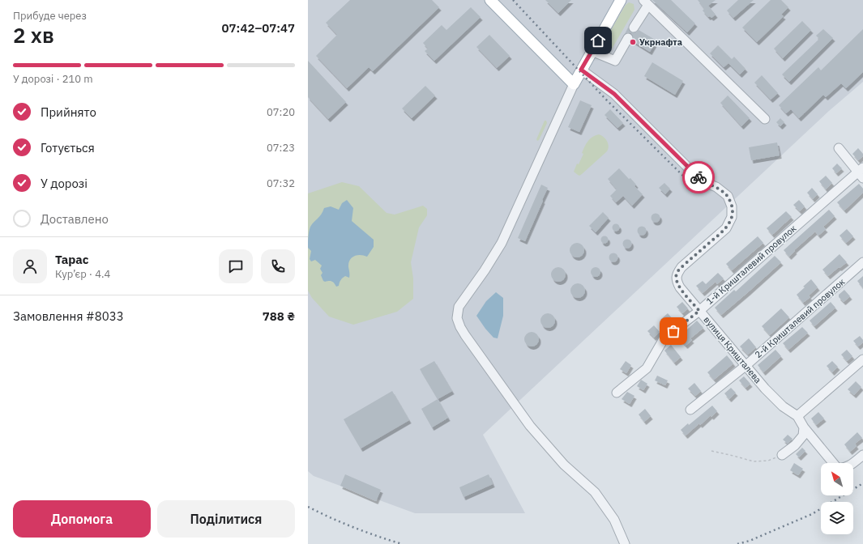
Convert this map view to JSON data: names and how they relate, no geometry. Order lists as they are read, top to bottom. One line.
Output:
{"streets":{"street":["1-й Кришталевий провулок","2-й Кришталевий провулок","вулиця Кришталева"]},"crossings":[["1-й Кришталевий провулок","вулиця Кришталева"],["2-й Кришталевий провулок","вулиця Кришталева"]],"places":["Укрнафта"],"north":"top left","page":{"heading":["2 хв","Прибуде через","07:42–07:47"],"panel":["Тарас","Кур’єр · 4.4","Замовлення #8033","788 ₴"],"bar":"У дорозі · 210 m","list":[["Прийнято","07:20"],["Готується","07:23"],["У дорозі","07:32"],"Доставлено"],"buttons":["Допомога","Поділитися"]}}
